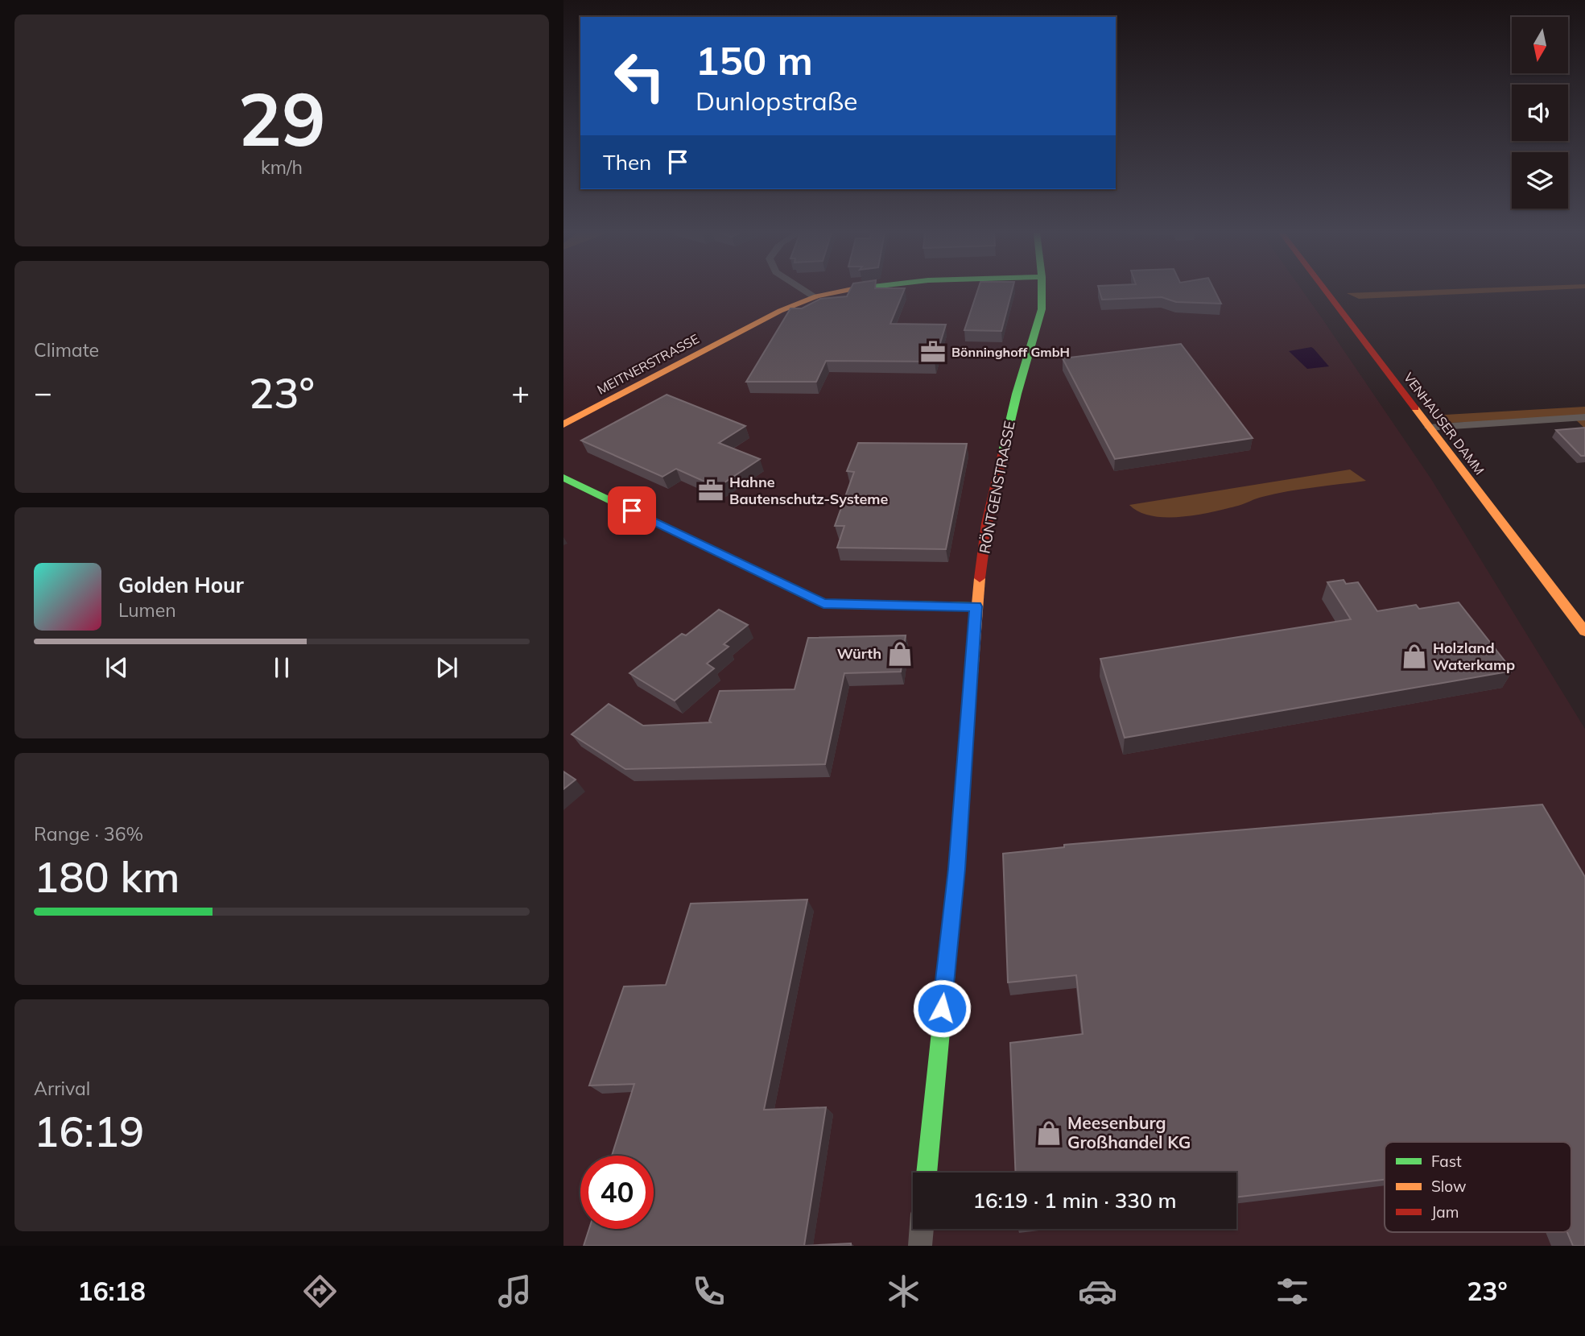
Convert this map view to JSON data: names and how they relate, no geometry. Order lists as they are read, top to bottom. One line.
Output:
{"streets":{"street":["MEITNERSTRASSE","VENHAUSER DAMM","RÖNTGENSTRASSE"]},"places":{"office":["Bönninghoff GmbH","Hahne Bautenschutz-Systeme"],"shop":["Würth","Holzland Waterkamp","Meesenburg Großhandel KG"]},"legend":["Fast","Slow","Jam"],"north":"bottom","page":{"tile":[["29","km/h"],"Climate",["Range · 36%","180 km"],["Arrival","16:19"]],"turn":["150 m","Dunlopstraße"],"then":"Then","heat":["−","23°","+"],"song":["Golden Hour","Lumen"],"limit":"40","trip":"16:19 · 1 min · 330 m","tabs":["16:18","23°"]}}
